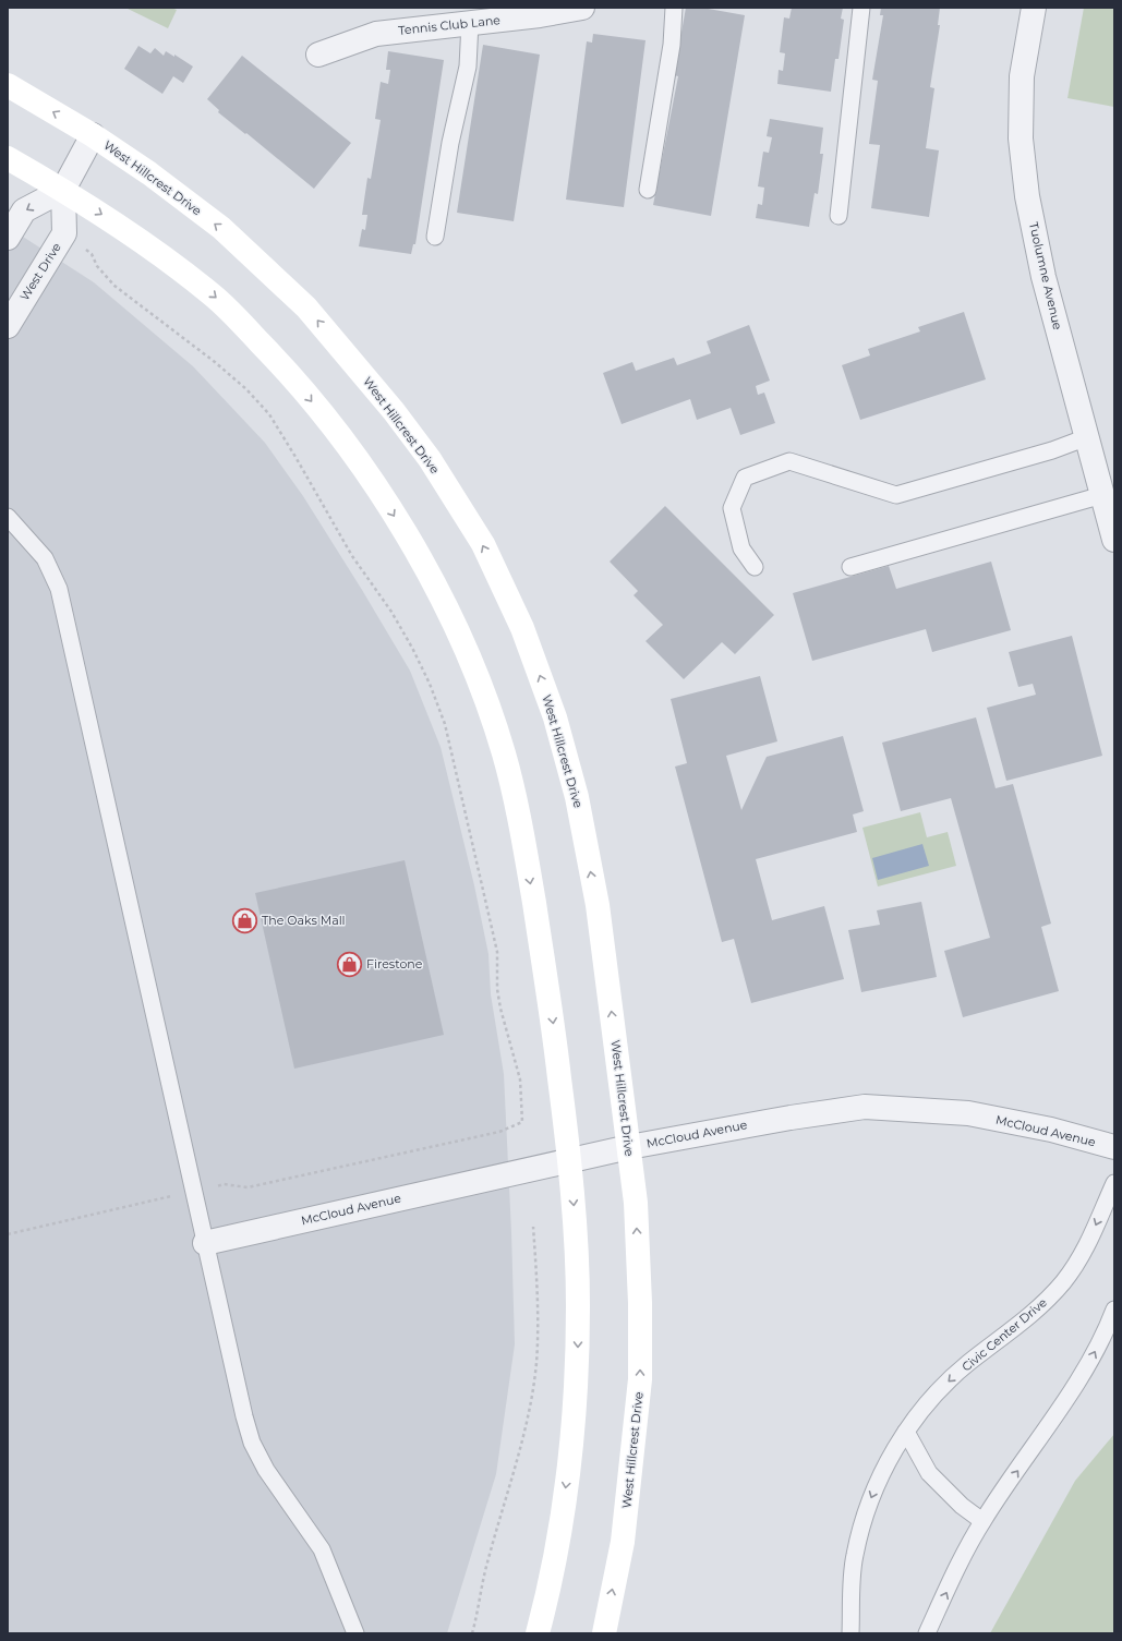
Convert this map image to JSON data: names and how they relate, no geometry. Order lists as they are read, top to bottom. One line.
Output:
{"streets":{"main road":["West Hillcrest Drive"],"street":["Tennis Club Lane","West Drive","Tuolumne Avenue","McCloud Avenue"],"lane":["Civic Center Drive"]},"crossings":[["West Hillcrest Drive","West Drive"],["West Hillcrest Drive","McCloud Avenue"]],"places":{"shop":["The Oaks Mall","Firestone"]}}
